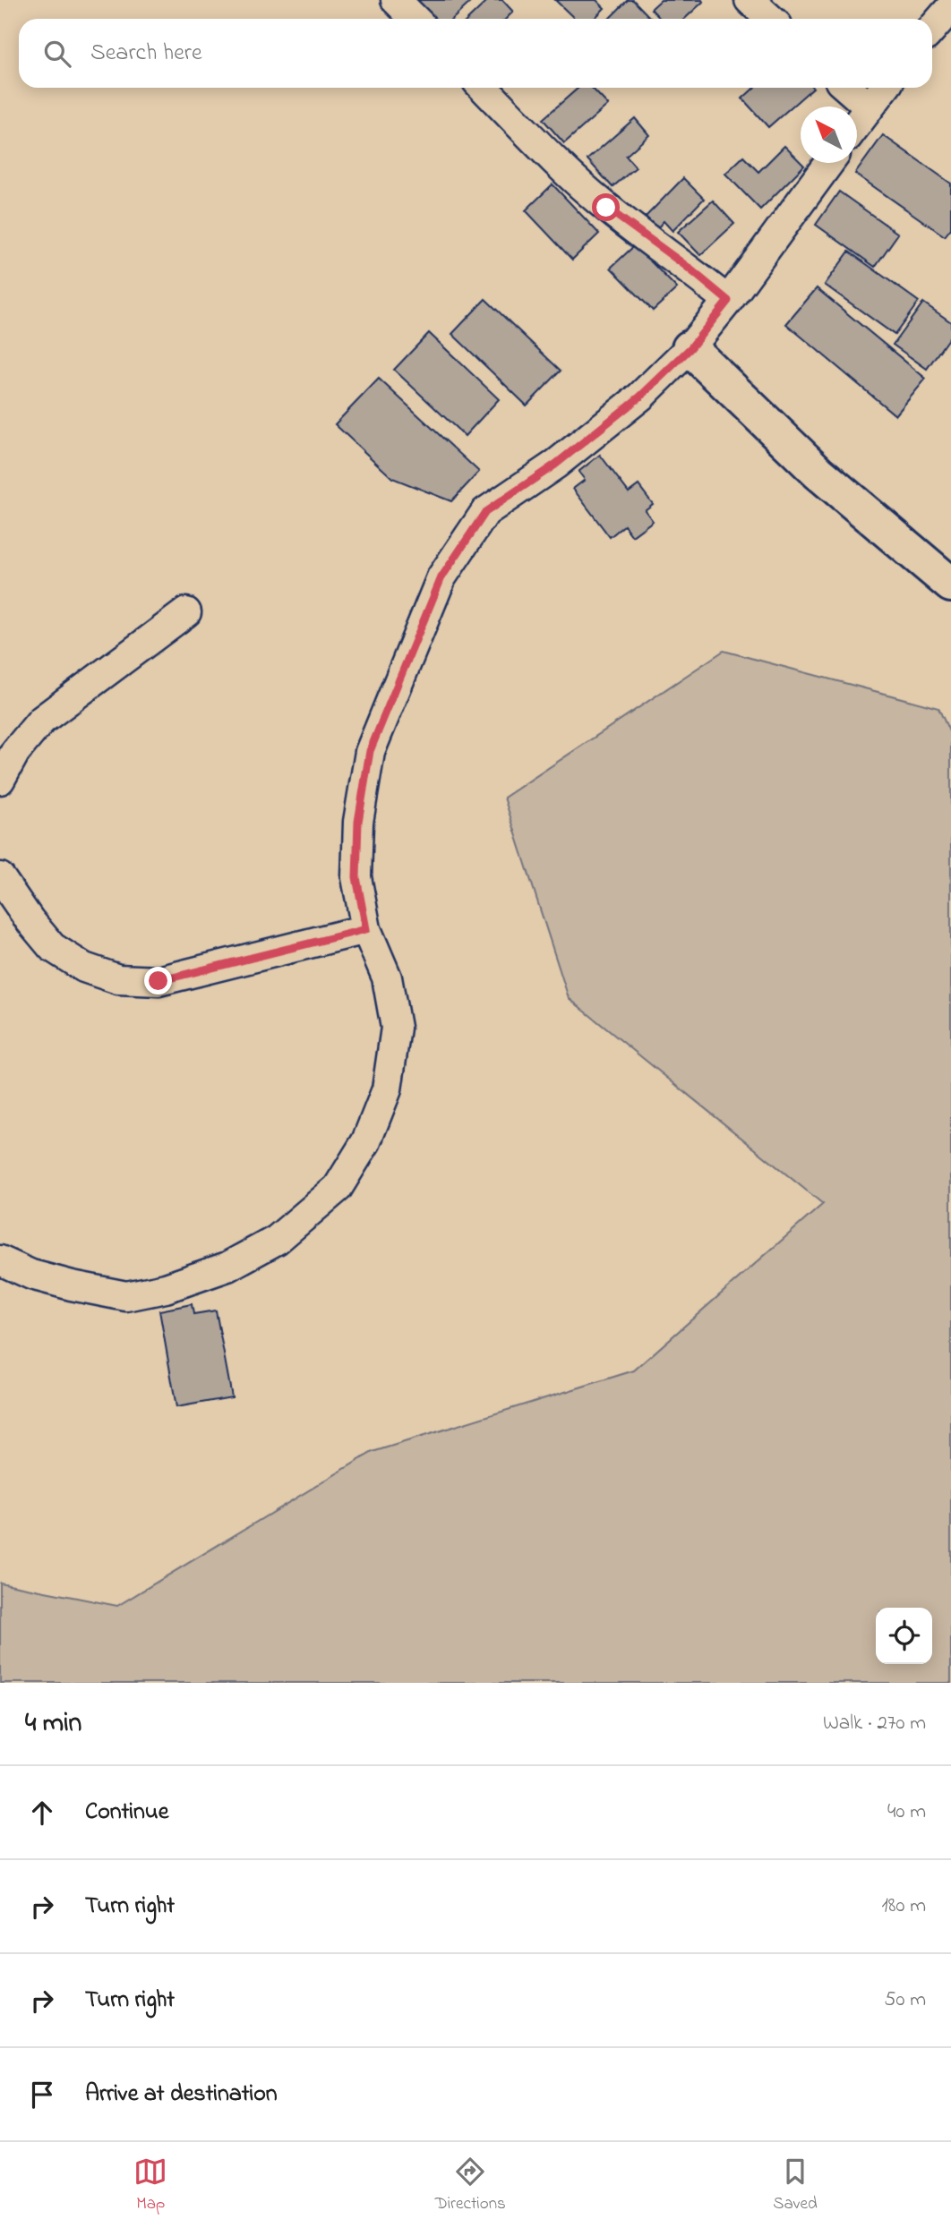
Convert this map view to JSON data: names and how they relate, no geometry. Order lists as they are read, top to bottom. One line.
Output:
{"north":"top left","page":{"search":"Search here","heading":["4 min","Walk · 270 m"],"list":[["Continue","40 m"],["Turn right","180 m"],["Turn right","50 m"],"Arrive at destination"],"nav":["Map","Directions","Saved"]}}
